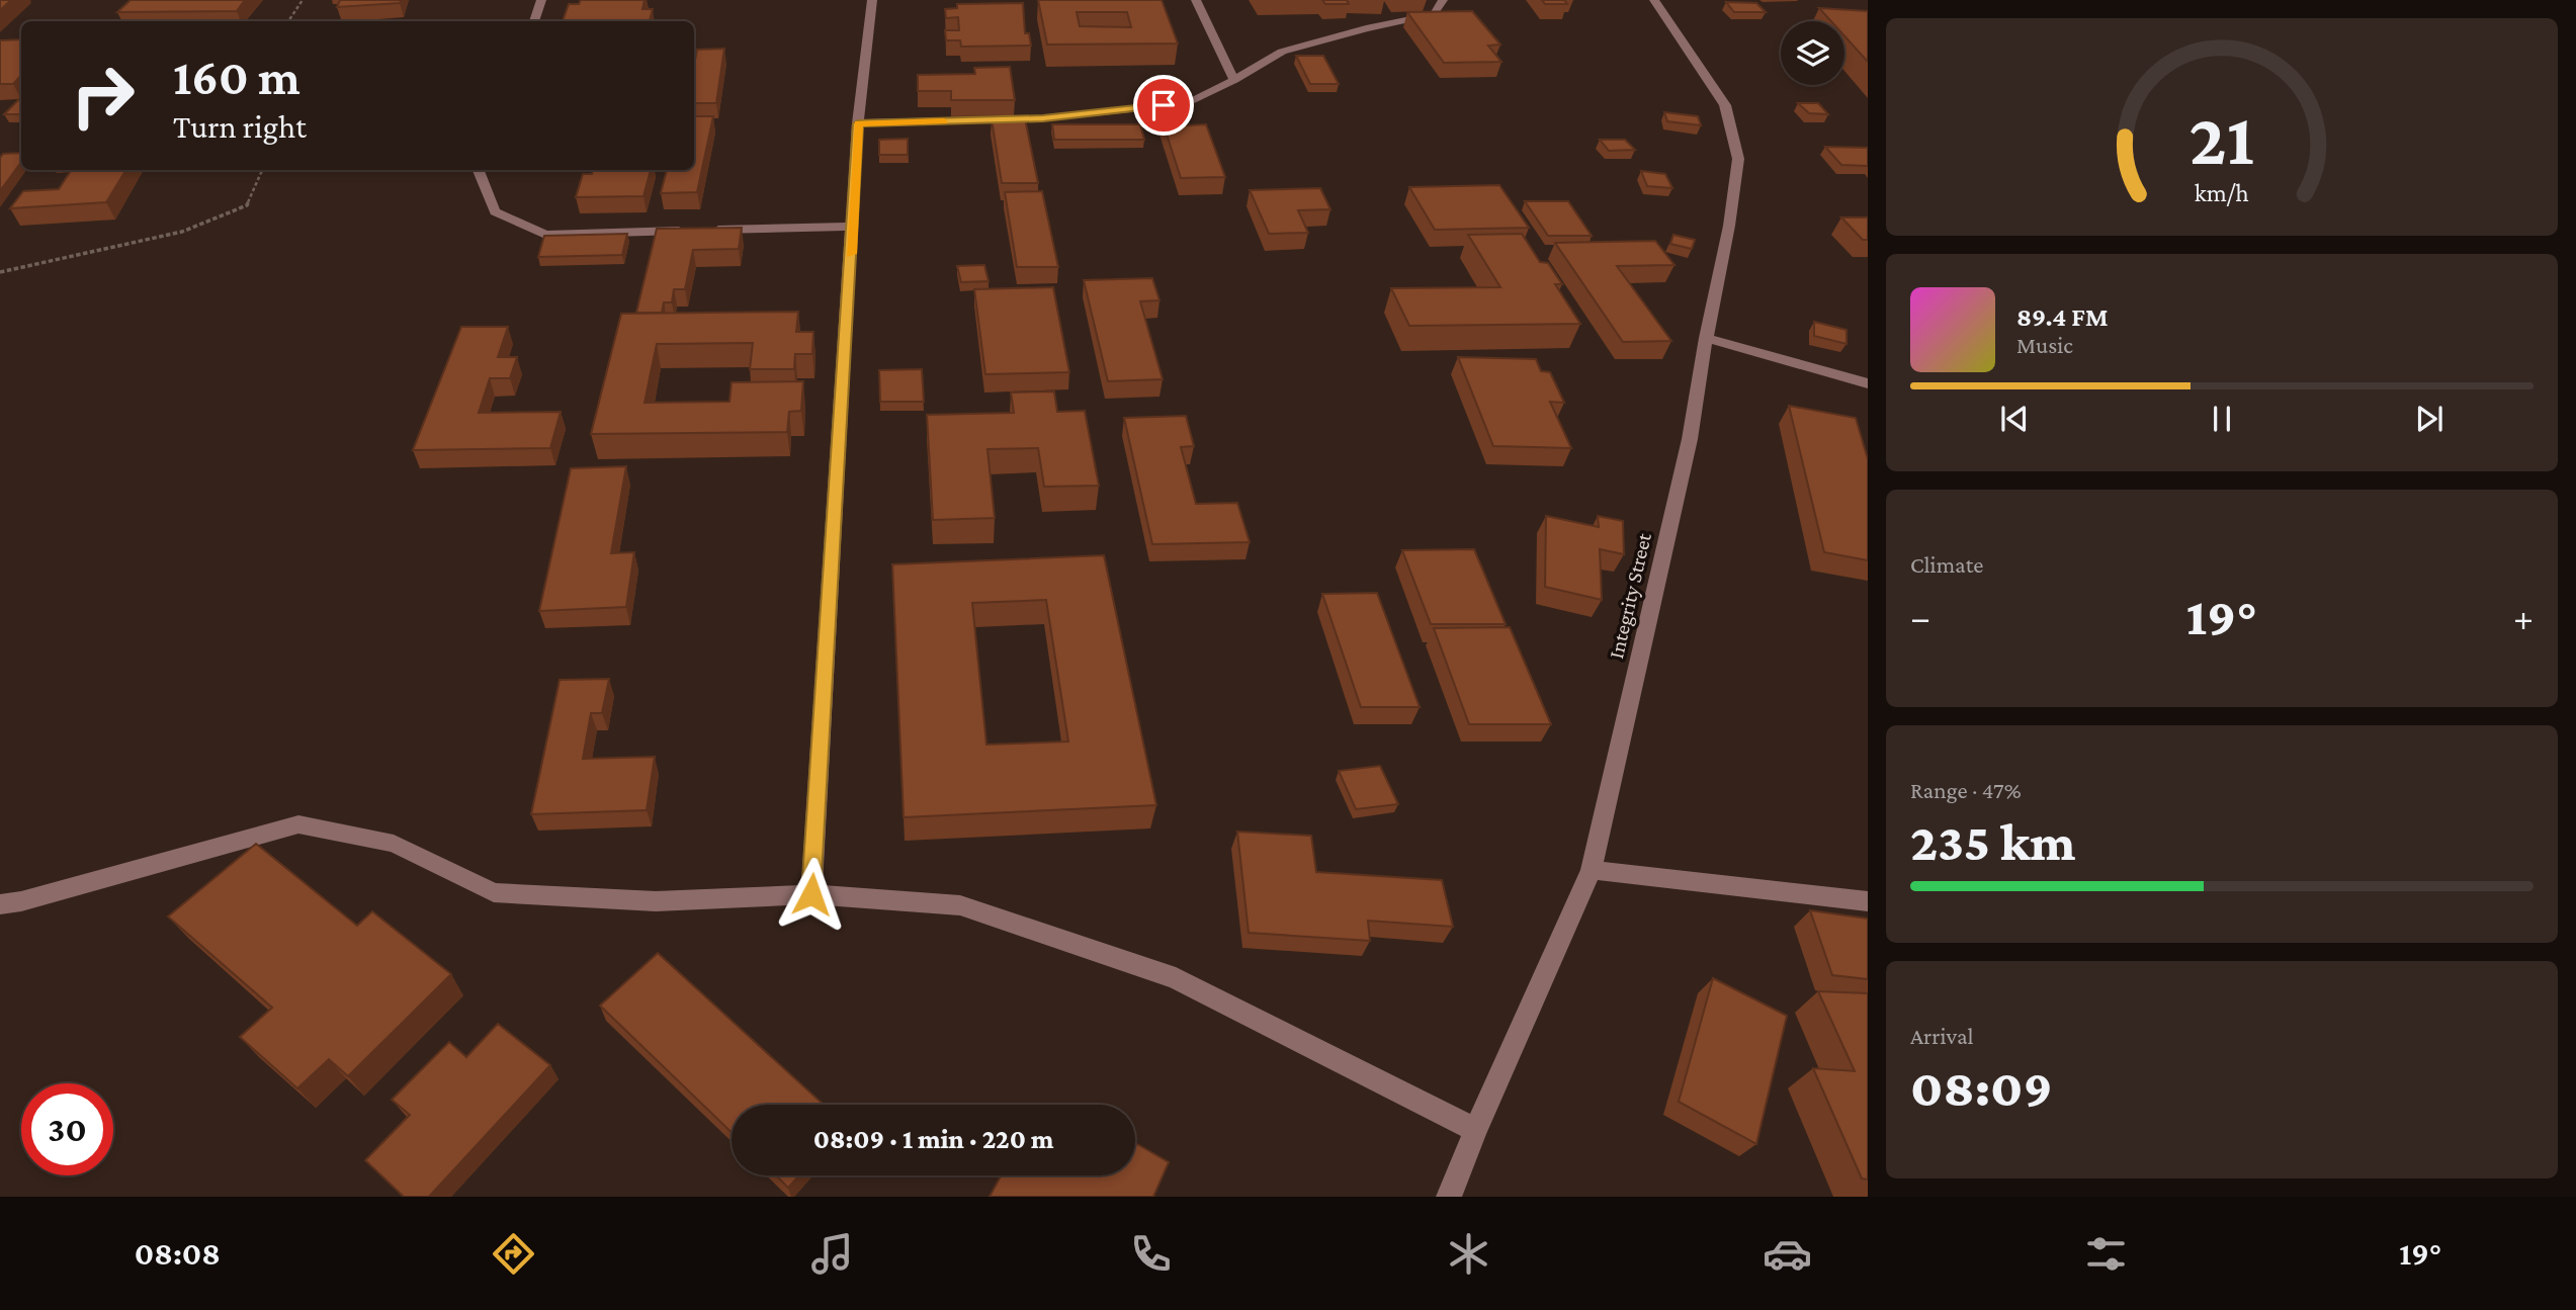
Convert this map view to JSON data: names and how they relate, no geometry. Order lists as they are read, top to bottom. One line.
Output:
{"streets":{"street":["Integrity Street"]},"page":{"turn":["160 m","Turn right"],"song":["89.4 FM","Music"],"tile":["Climate",["Range · 47%","235 km"],["Arrival","08:09"]],"heat":["−","19°","+"],"limit":"30","trip":"08:09 · 1 min · 220 m","tabs":["08:08","19°"],"gauge":["21","km/h"]}}
